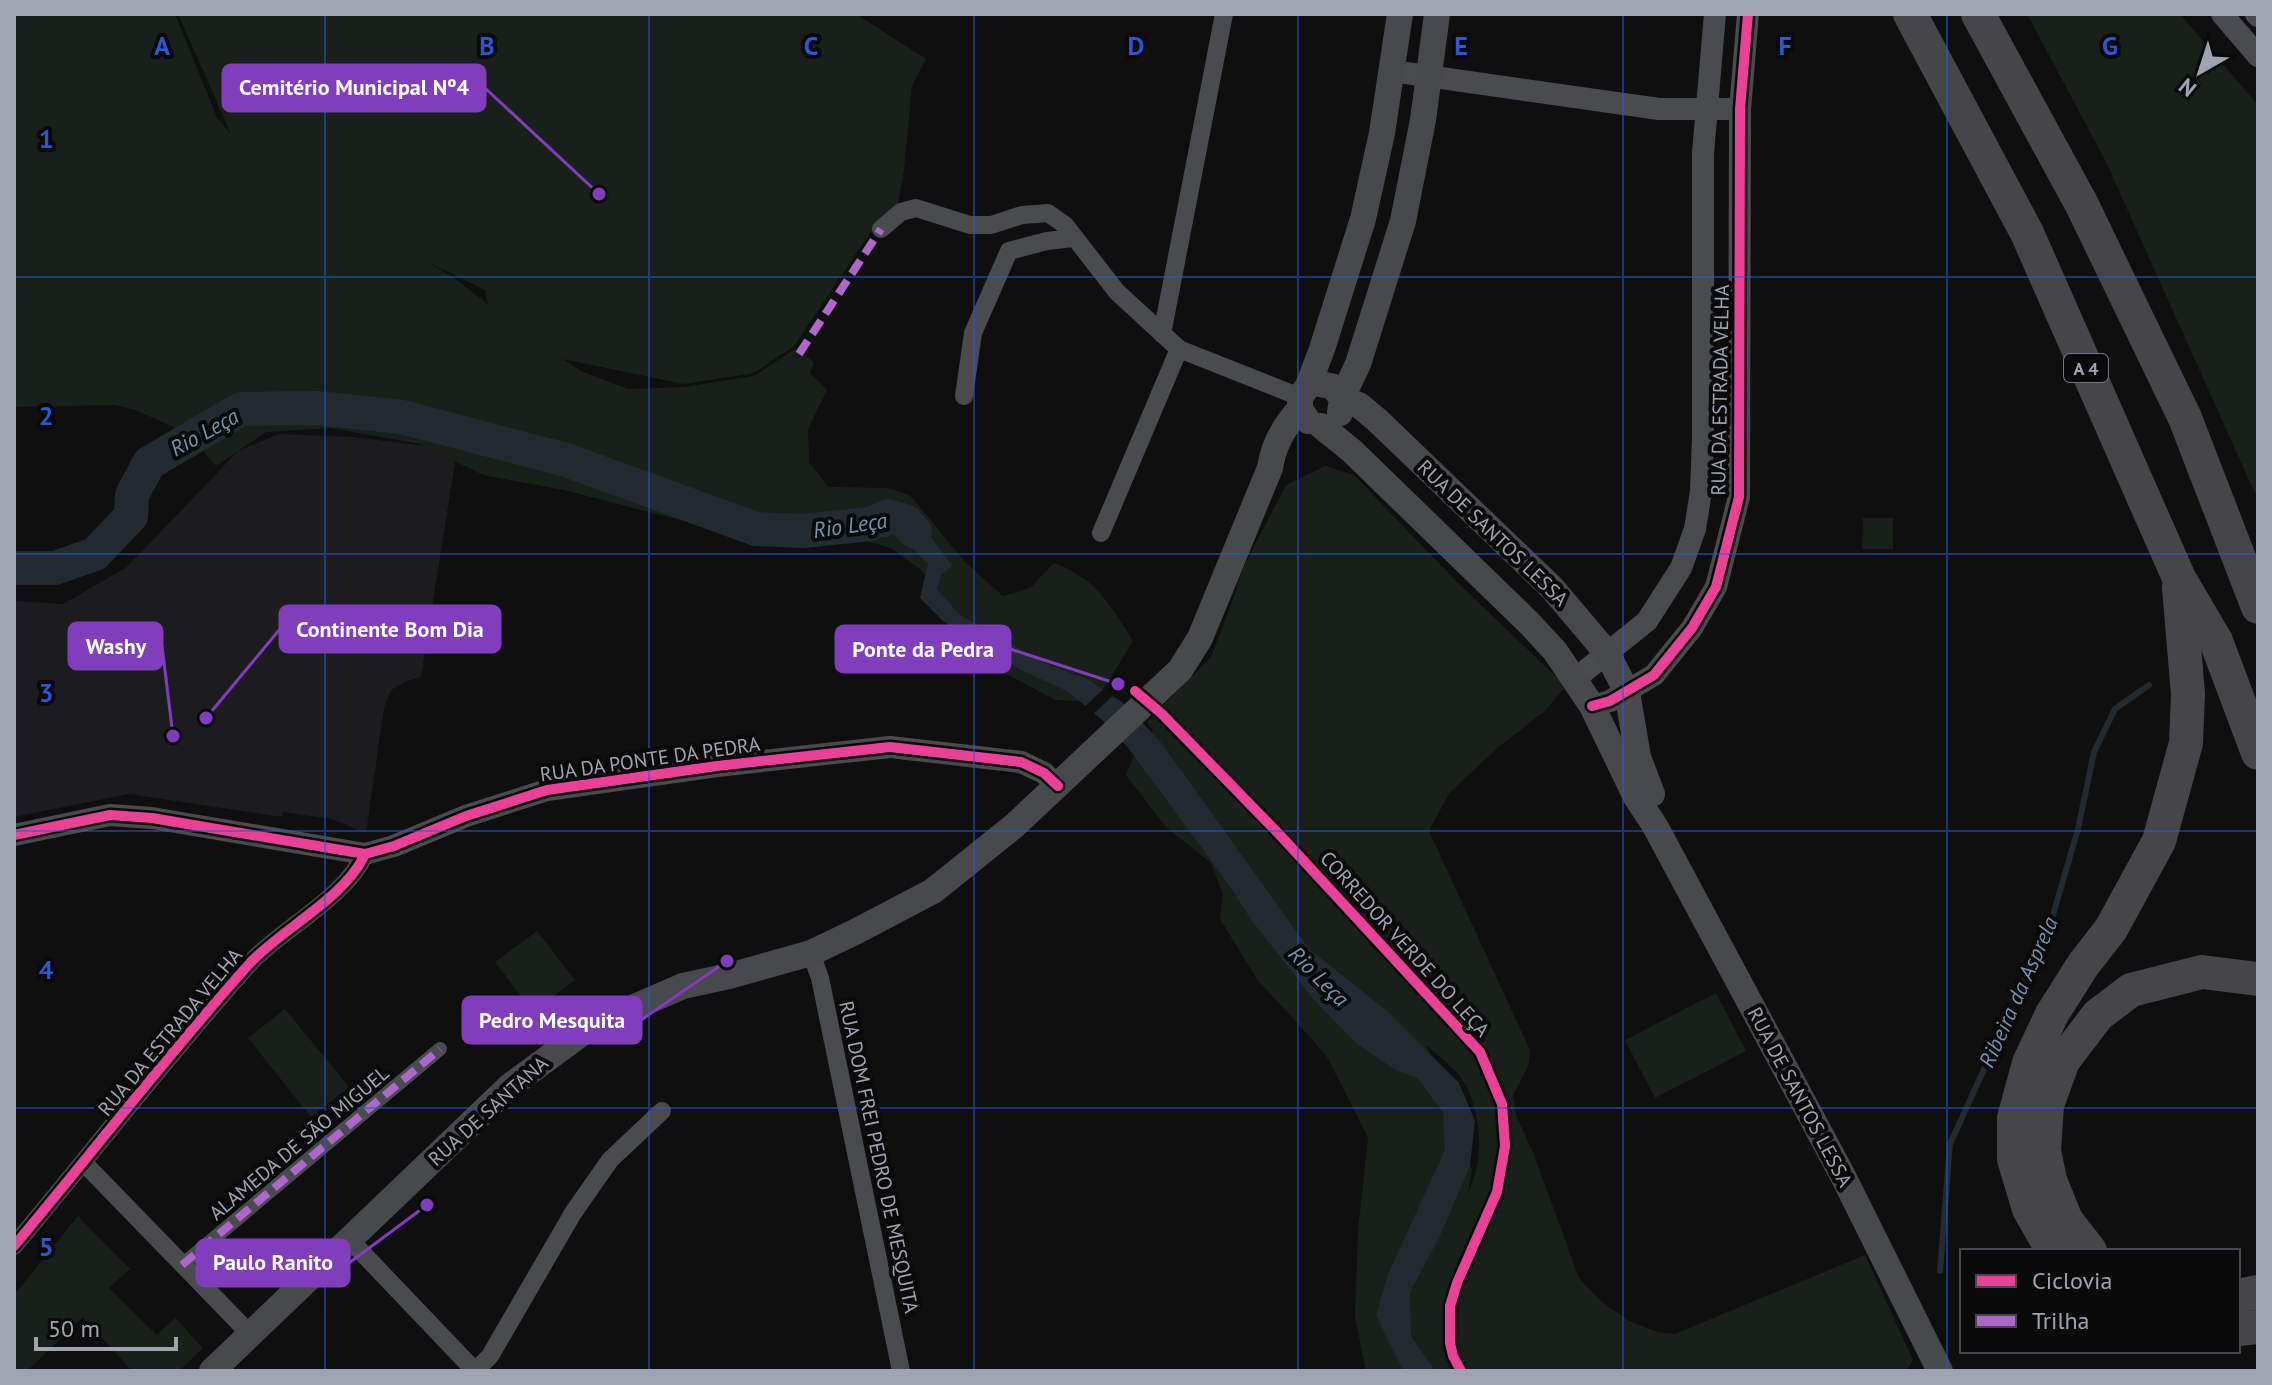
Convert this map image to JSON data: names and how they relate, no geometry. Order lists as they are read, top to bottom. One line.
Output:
{"streets":{"highway":["A 4"],"main road":["RUA DE SANTOS LESSA","RUA DE SANTANA"],"street":["RUA DA ESTRADA VELHA","RUA DA PONTE DA PEDRA","ALAMEDA DE SÃO MIGUEL","RUA DOM FREI PEDRO DE MESQUITA"],"cycle path":["CORREDOR VERDE DO LEÇA"]},"crossings":[["RUA DA ESTRADA VELHA","RUA DE SANTOS LESSA"],["RUA DA ESTRADA VELHA","RUA DA PONTE DA PEDRA"],["RUA DE SANTOS LESSA","RUA DE SANTANA"],["RUA DA PONTE DA PEDRA","RUA DE SANTANA"],["RUA DE SANTANA","RUA DOM FREI PEDRO DE MESQUITA"]],"water":["Rio Leça","Ribeira da Asprela"],"places":["Cemitério Municipal Nº4","Ponte da Pedra","Continente Bom Dia","Washy","Pedro Mesquita","Paulo Ranito"],"legend":["Ciclovia","Trilha"],"scale_bar":"50 m","north":"bottom left","grid":{"columns":["A","B","C","D","E","F","G"],"rows":["1","2","3","4","5"]}}
